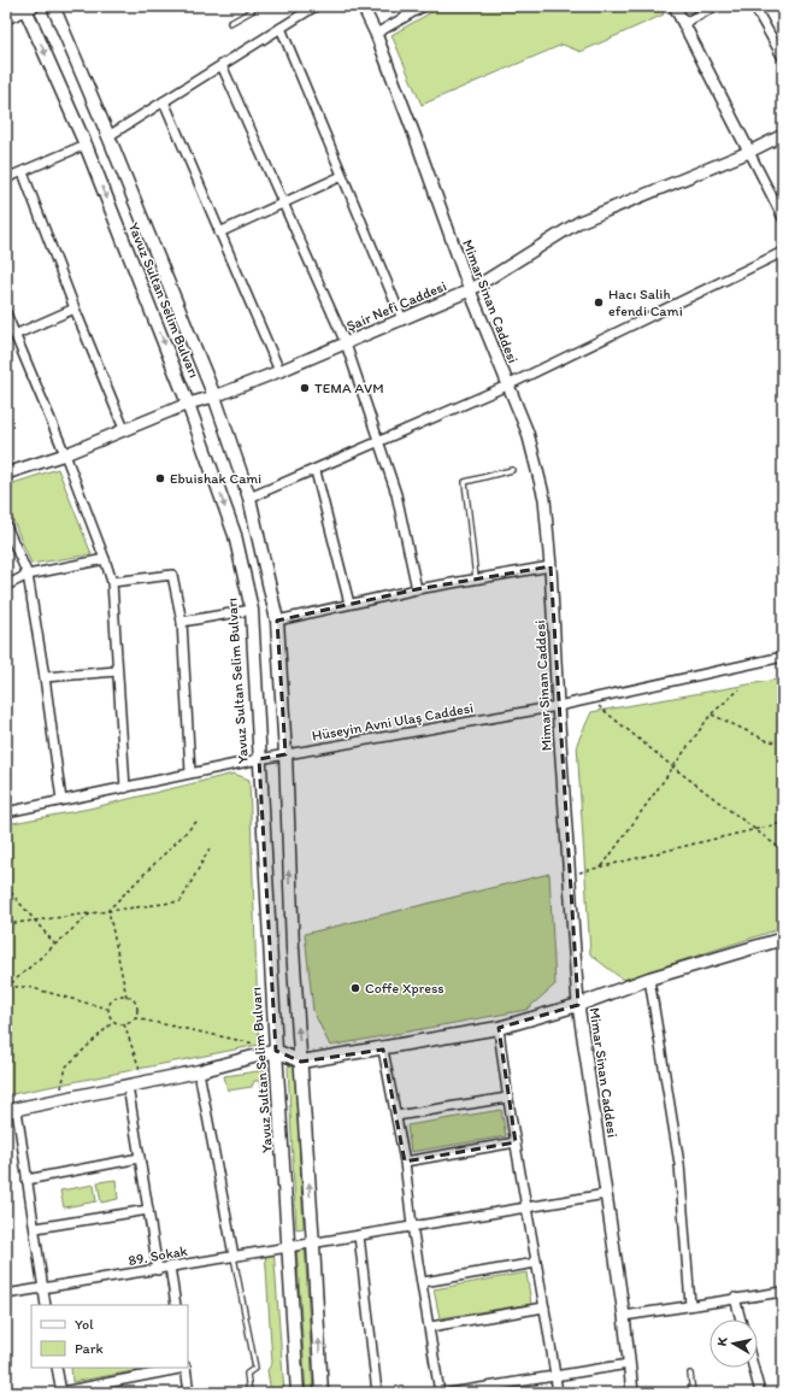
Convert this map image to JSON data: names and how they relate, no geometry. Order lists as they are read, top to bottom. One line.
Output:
{"streets":{"main road":["Yavuz Sultan Selim Bulvarı"],"street":["Mimar Sinan Caddesi","Şair Nefi Caddesi","Hüseyin Avni Ulaş Caddesi","89. Sokak"]},"crossings":[["Yavuz Sultan Selim Bulvarı","Şair Nefi Caddesi"],["Yavuz Sultan Selim Bulvarı","Hüseyin Avni Ulaş Caddesi"],["Yavuz Sultan Selim Bulvarı","89. Sokak"],["Mimar Sinan Caddesi","Şair Nefi Caddesi"],["Mimar Sinan Caddesi","Hüseyin Avni Ulaş Caddesi"],["Mimar Sinan Caddesi","89. Sokak"]],"places":["Hacı Salih efendi Cami","TEMA AVM","Ebuishak Cami","Coffe Xpress"],"legend":["Yol","Park"],"north":"left"}
